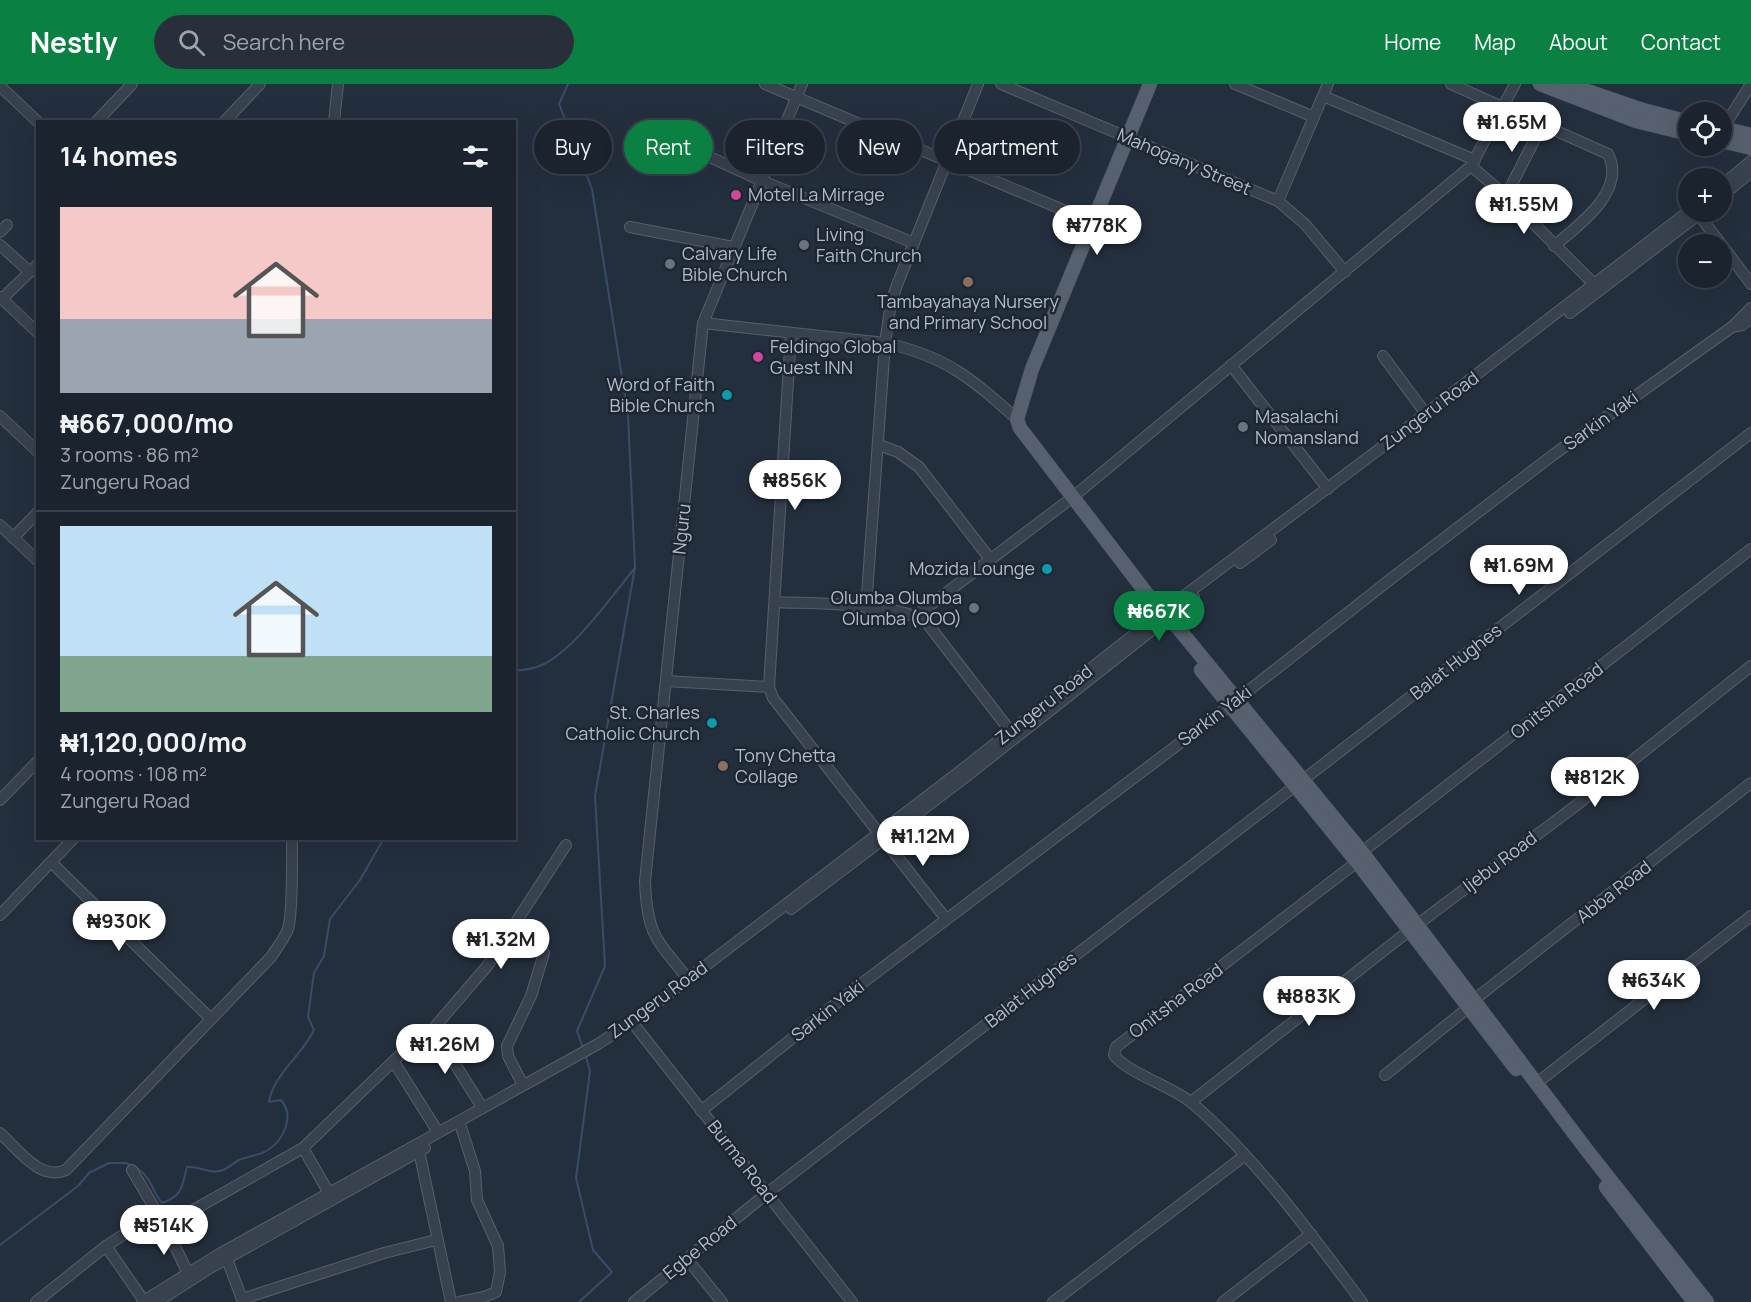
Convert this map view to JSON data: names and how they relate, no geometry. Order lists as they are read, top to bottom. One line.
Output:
{"streets":{"street":["Mahogany Street","Zungeru Road","Sarkin Yaki","Nguru","Balat Hughes","Onitsha Road","Ijebu Road","Abba Road","Burma Road","Egbe Road"]},"crossings":[["Zungeru Road","Nguru"],["Zungeru Road","Burma Road"],["Sarkin Yaki","Burma Road"],["Balat Hughes","Burma Road"],["Balat Hughes","Egbe Road"],["Onitsha Road","Ijebu Road"],["Burma Road","Egbe Road"]],"places":["Motel La Mirrage","Living Faith Church","Calvary Life Bible Church","Tambayahaya Nursery and Primary School","Feldingo Global Guest INN","Word of Faith Bible Church","Masalachi Nomansland","Mozida Lounge","Olumba Olumba Olumba (OOO)","St. Charles Catholic Church","Tony Chetta Collage"],"page":{"header":"Nestly","search":"Search here","nav":["Home","Map","About","Contact"],"map_buttons":["+","−"],"price":["₦1.65M","₦1.55M","₦778K","₦856K","₦1.69M","₦667K","₦812K","₦1.12M","₦930K","₦1.32M","₦634K","₦883K","₦1.26M","₦514K"],"chip":["Buy","Rent","Filters","New","Apartment"],"heading":"14 homes","list":[{"name":"₦667,000/mo","note":"3 rooms · 86 m² · Zungeru Road"},{"name":"₦1,120,000/mo","note":"4 rooms · 108 m² · Zungeru Road"}]}}
